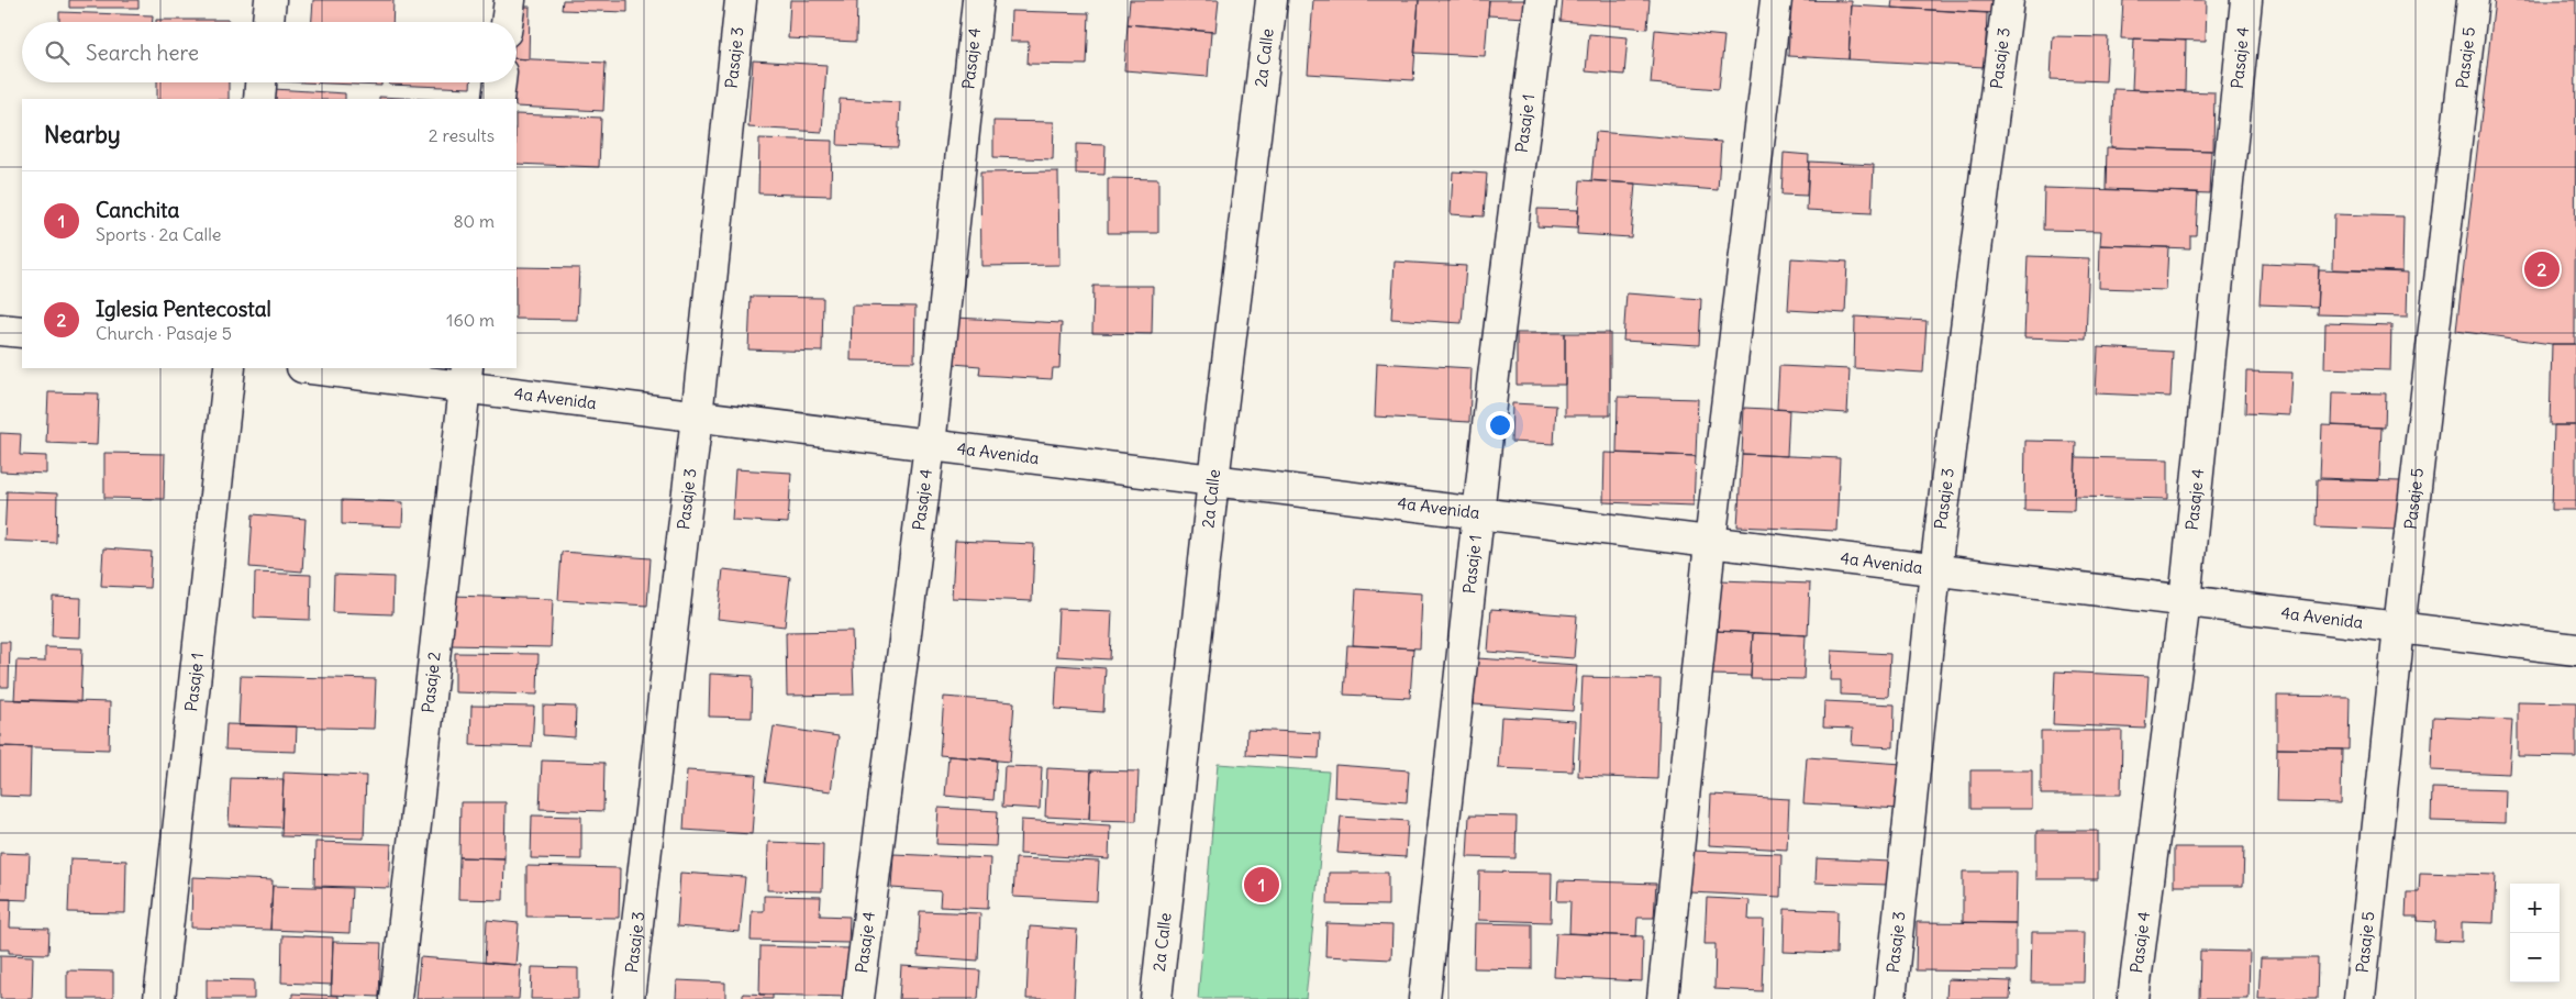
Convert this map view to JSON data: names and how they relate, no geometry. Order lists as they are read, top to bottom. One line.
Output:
{"streets":{"street":["Pasaje 3","Pasaje 4","2a Calle","Pasaje 5","Pasaje 1","4a Avenida","Pasaje 2"]},"crossings":[["Pasaje 3","4a Avenida"],["Pasaje 4","4a Avenida"],["2a Calle","4a Avenida"],["Pasaje 5","4a Avenida"],["Pasaje 1","4a Avenida"],["4a Avenida","Pasaje 2"]],"page":{"search":"Search here","heading":["Nearby","2 results"],"list":[{"mark":"1","name":"Canchita","note":"Sports · 2a Calle","value":"80 m"},{"mark":"2","name":"Iglesia Pentecostal","note":"Church · Pasaje 5","value":"160 m"}],"pins":["2","1"],"map_buttons":["+","−"]}}
